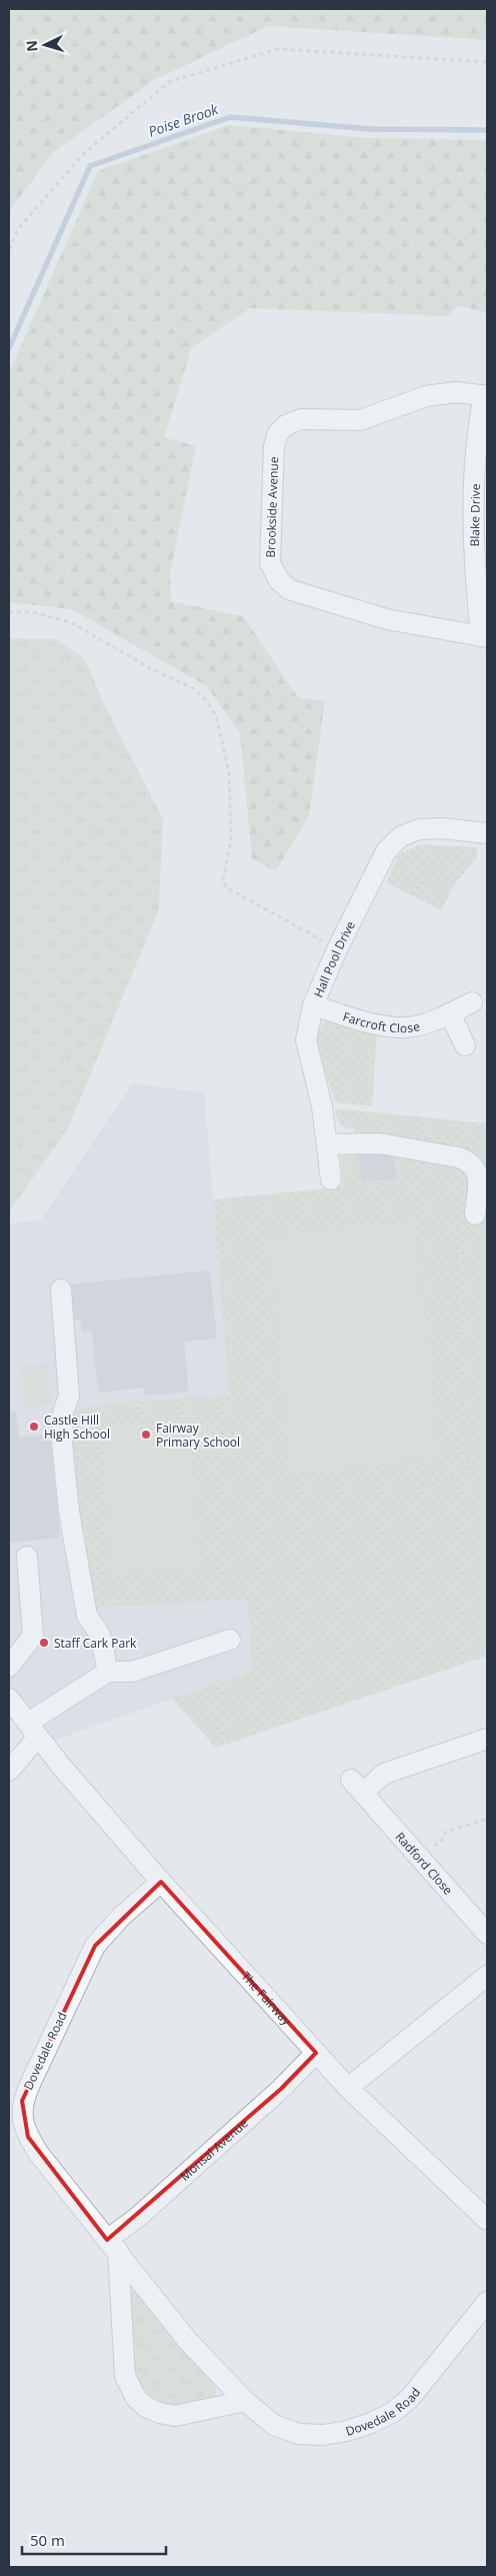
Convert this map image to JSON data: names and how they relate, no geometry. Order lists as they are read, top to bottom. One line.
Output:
{"streets":{"street":["Brookside Avenue","Blake Drive","Hall Pool Drive","Farcroft Close","Radford Close","The Fairway","Dovedale Road","Monsal Avenue"]},"crossings":[["Brookside Avenue","Blake Drive"],["Hall Pool Drive","Farcroft Close"],["The Fairway","Dovedale Road"],["The Fairway","Monsal Avenue"],["Dovedale Road","Monsal Avenue"]],"water":["Poise Brook"],"places":["Castle Hill High School","Fairway Primary School","Staff Cark Park"],"scale_bar":"50 m","north":"left"}
